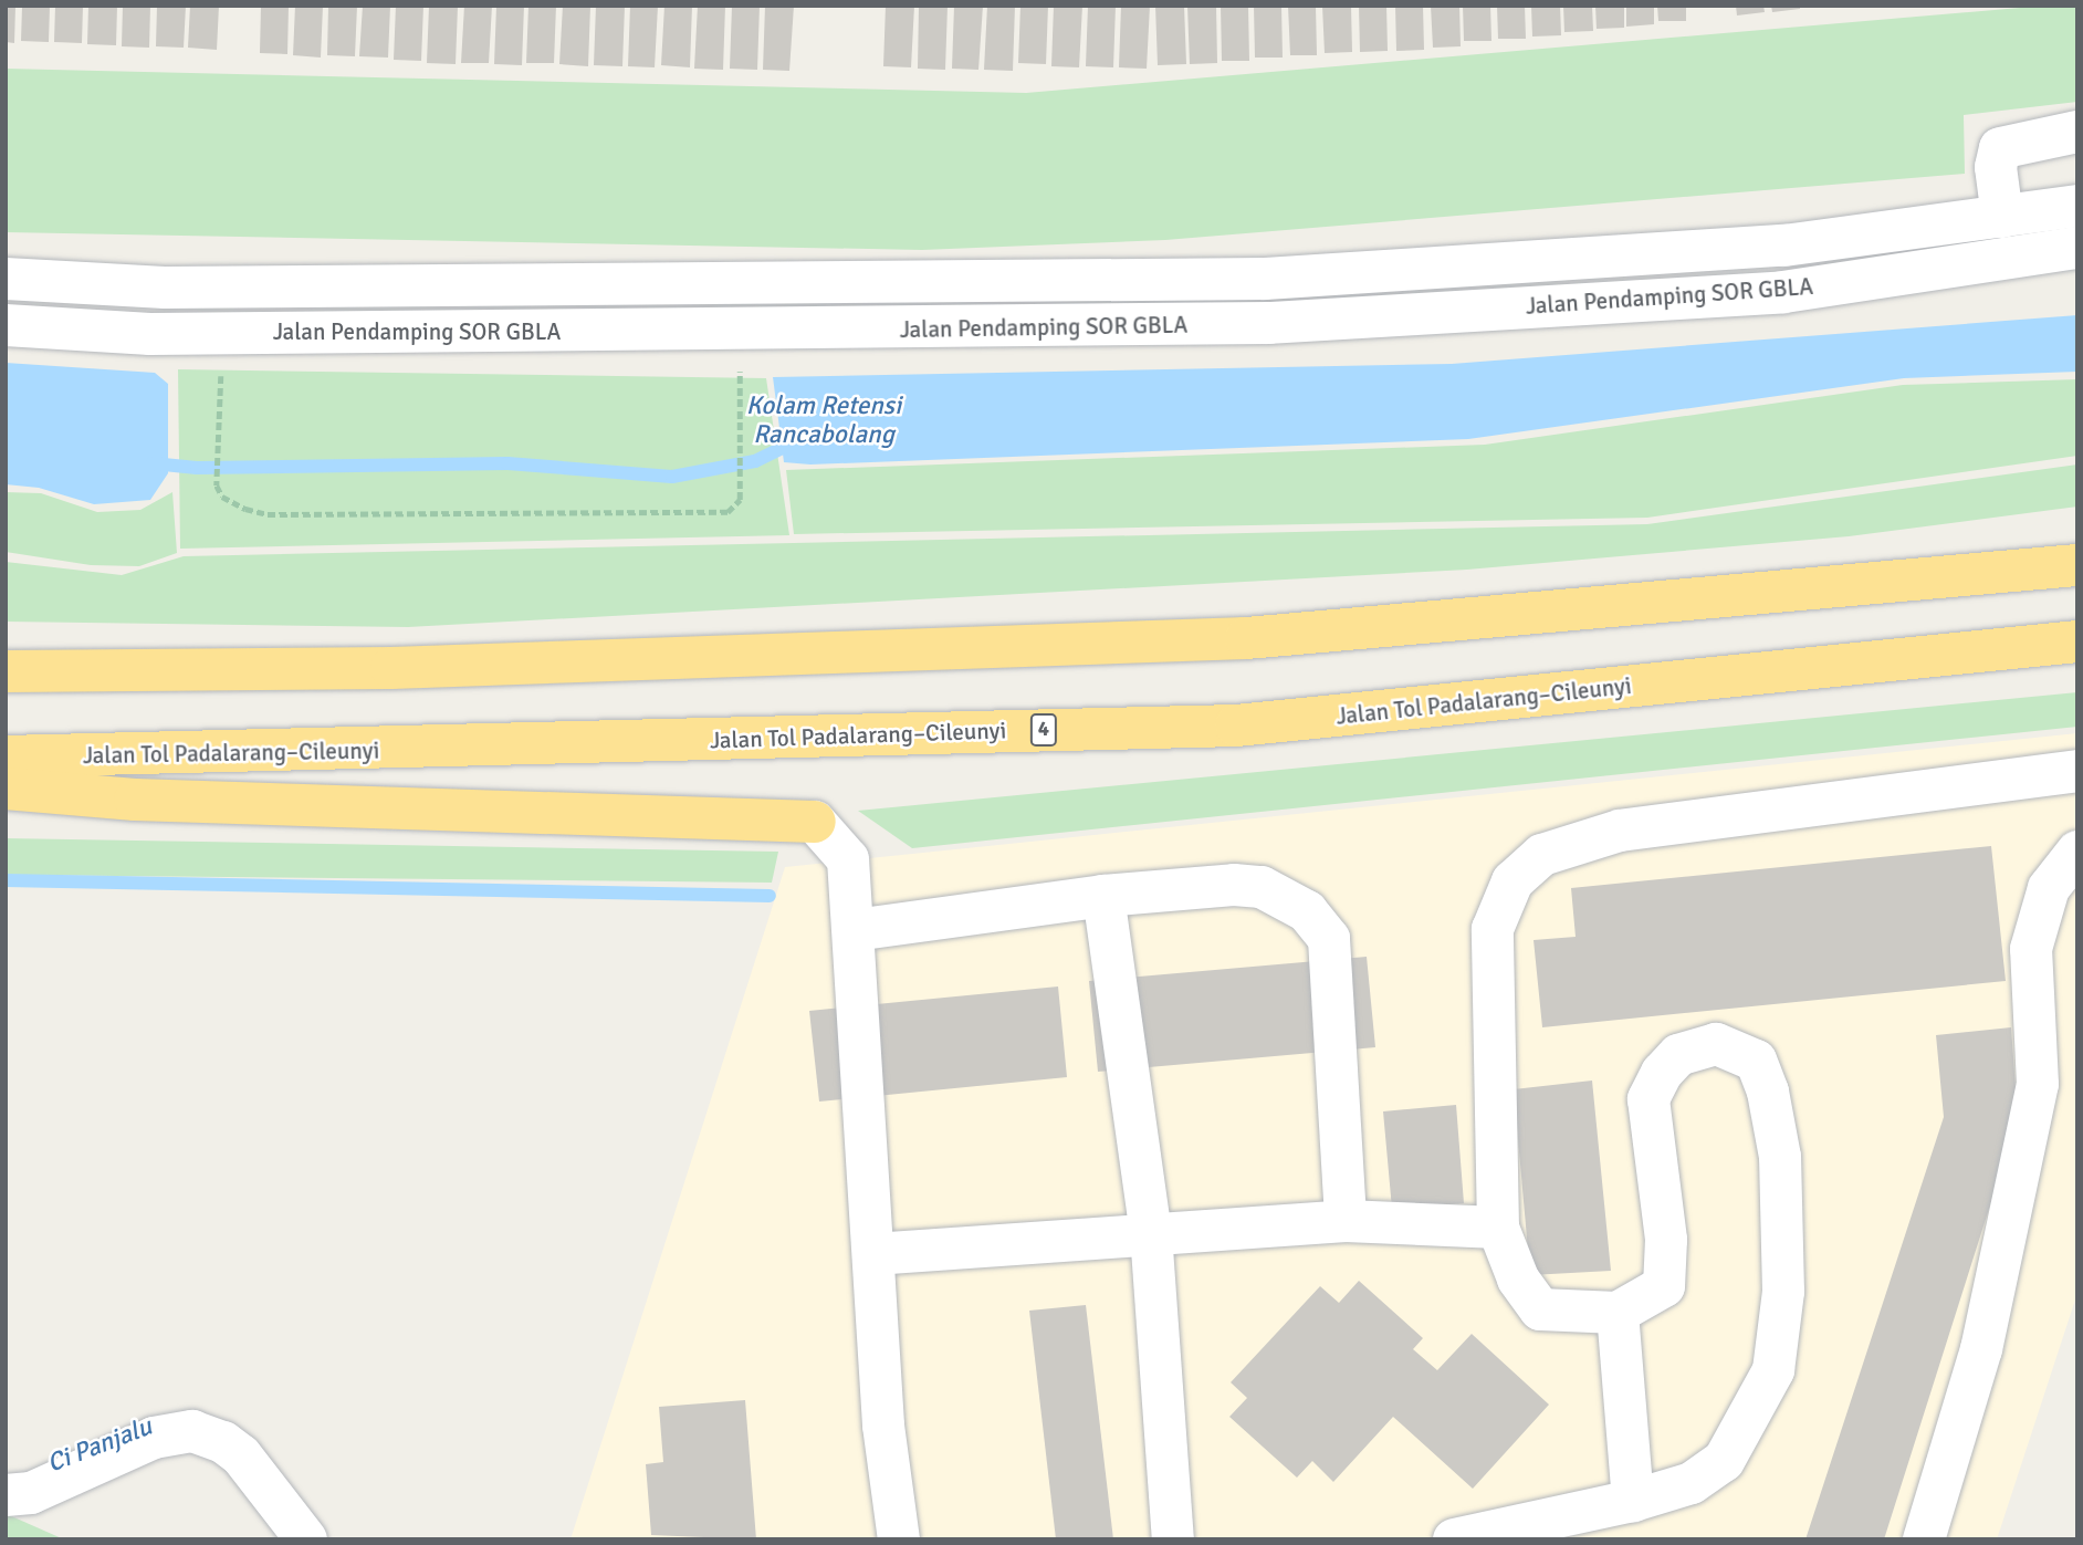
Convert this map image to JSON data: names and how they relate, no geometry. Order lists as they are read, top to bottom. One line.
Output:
{"streets":{"highway":["Jalan Tol Padalarang–Cileunyi","4"],"street":["Jalan Pendamping SOR GBLA"]},"water":["Kolam Retensi Rancabolang","Ci Panjalu"]}
